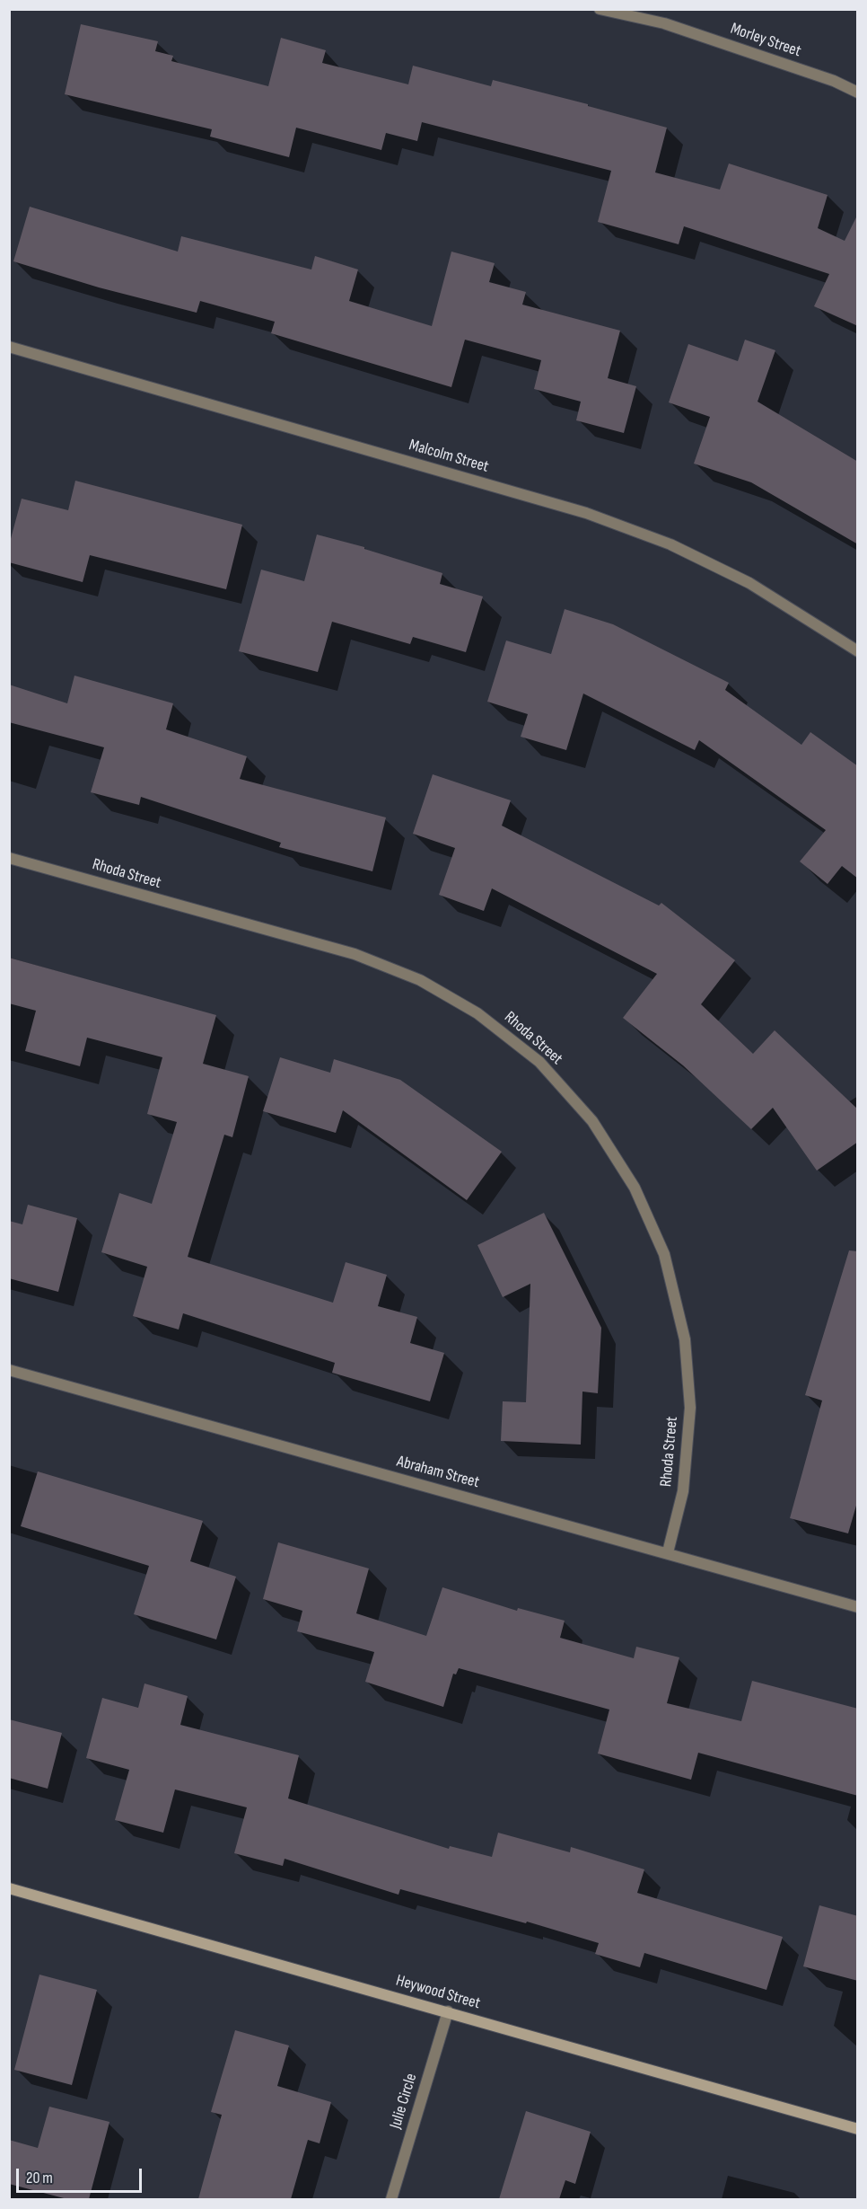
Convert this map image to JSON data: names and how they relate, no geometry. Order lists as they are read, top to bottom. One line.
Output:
{"streets":{"street":["Morley Street","Malcolm Street","Rhoda Street","Abraham Street","Heywood Street","Julie Circle"]},"crossings":[["Rhoda Street","Abraham Street"],["Heywood Street","Julie Circle"]],"scale_bar":"20 m"}
